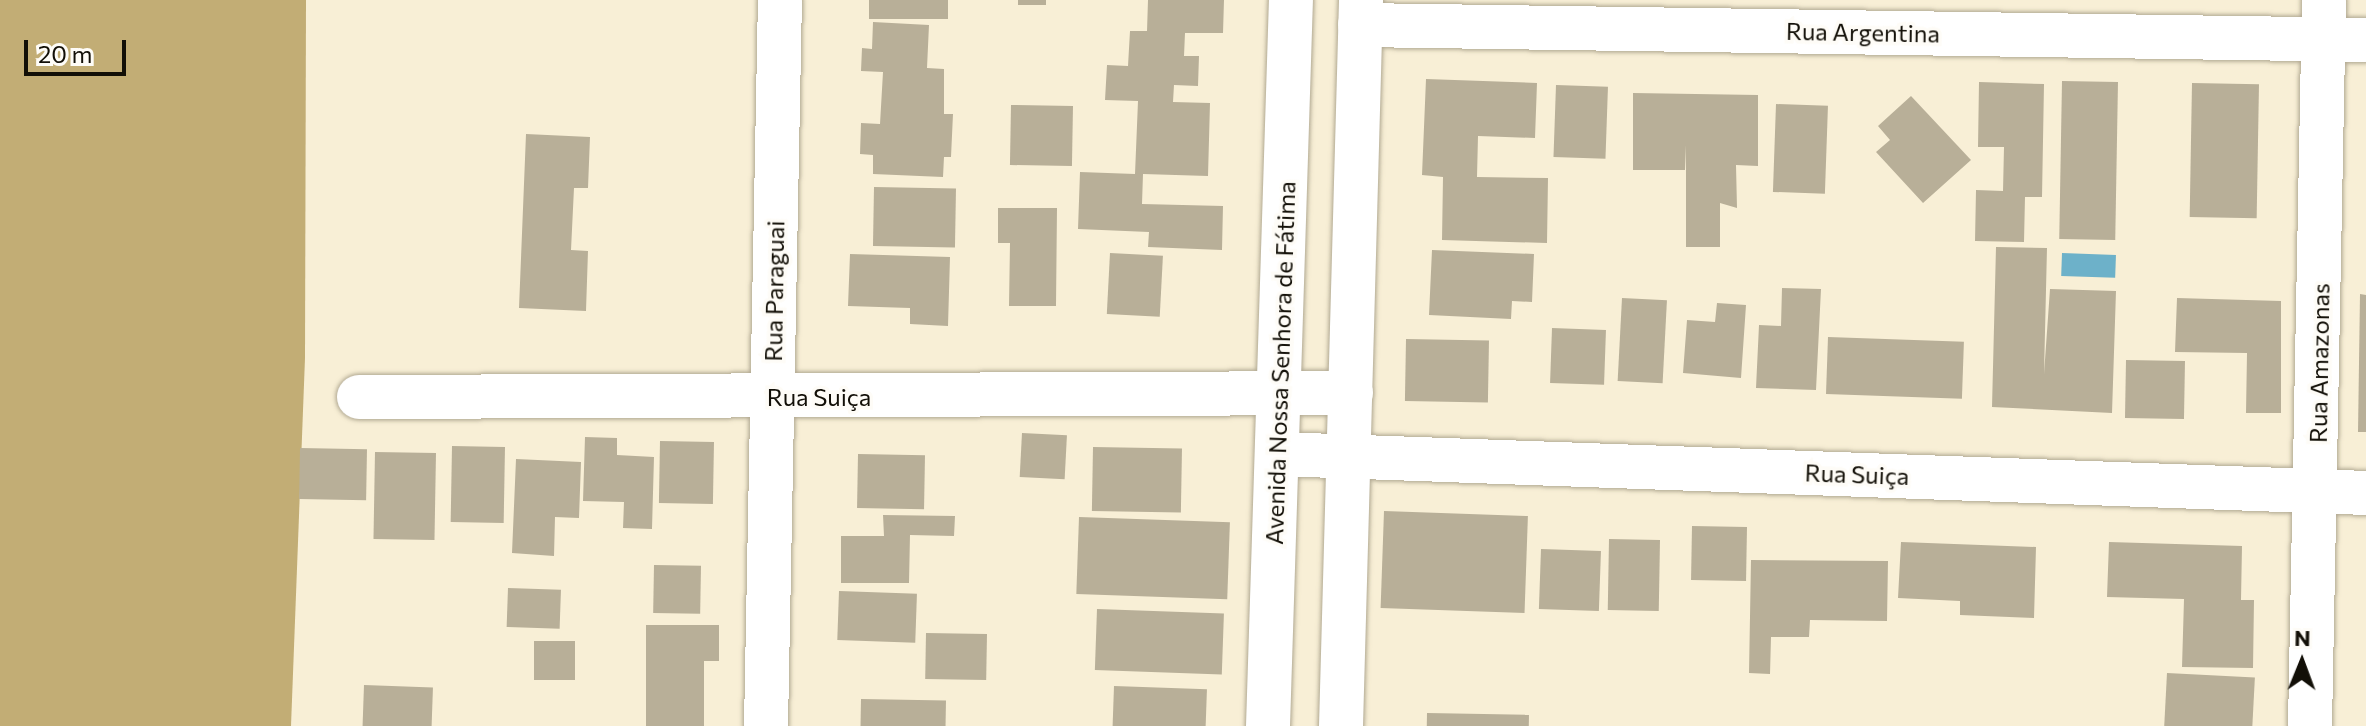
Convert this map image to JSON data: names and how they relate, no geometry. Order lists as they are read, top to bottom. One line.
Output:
{"streets":{"street":["Rua Argentina","Rua Paraguai","Avenida Nossa Senhora de Fátima","Rua Amazonas","Rua Suiça"]},"crossings":[["Rua Argentina","Rua Amazonas"],["Rua Paraguai","Rua Suiça"],["Avenida Nossa Senhora de Fátima","Rua Suiça"],["Rua Amazonas","Rua Suiça"]],"scale_bar":"20 m","north":"top"}
